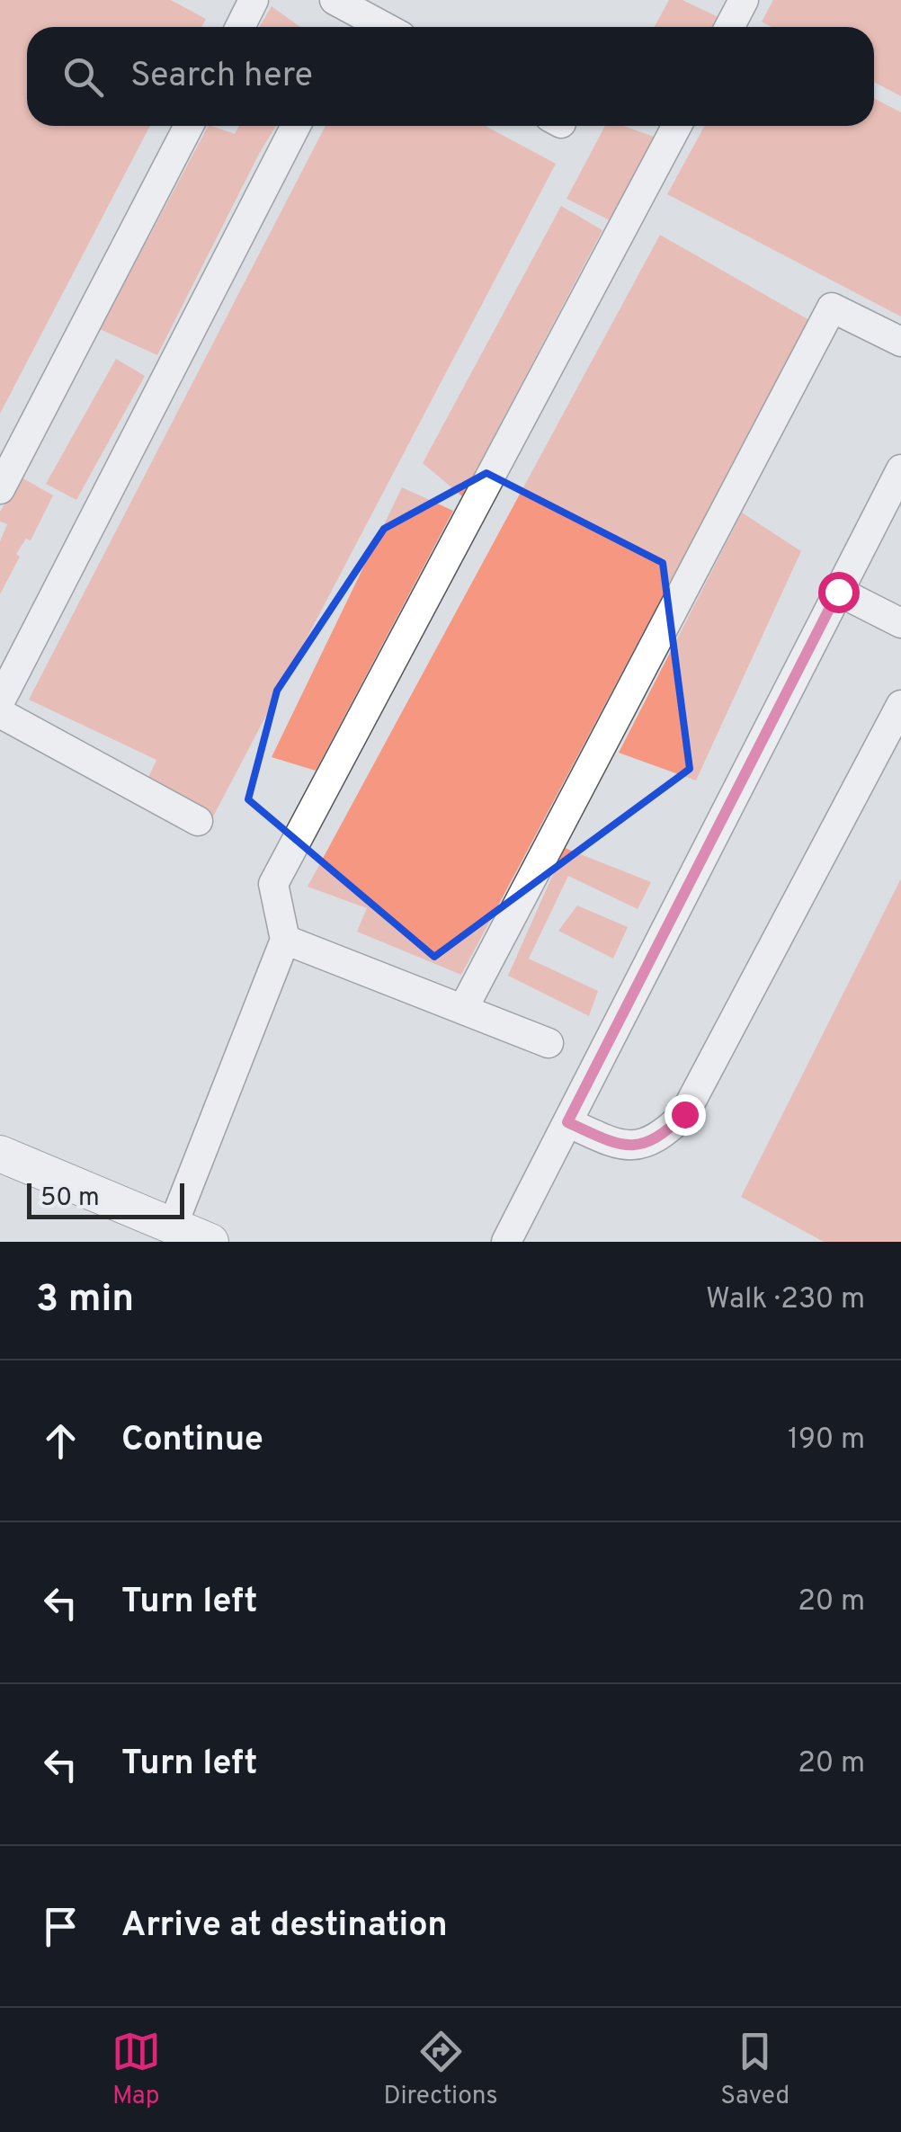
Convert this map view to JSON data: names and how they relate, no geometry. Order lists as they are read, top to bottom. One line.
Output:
{"scale_bar":"50 m","page":{"search":"Search here","scale":"50 m","heading":["3 min","Walk · 230 m"],"list":[["Continue","190 m"],["Turn left","20 m"],["Turn left","20 m"],"Arrive at destination"],"nav":["Map","Directions","Saved"]}}
